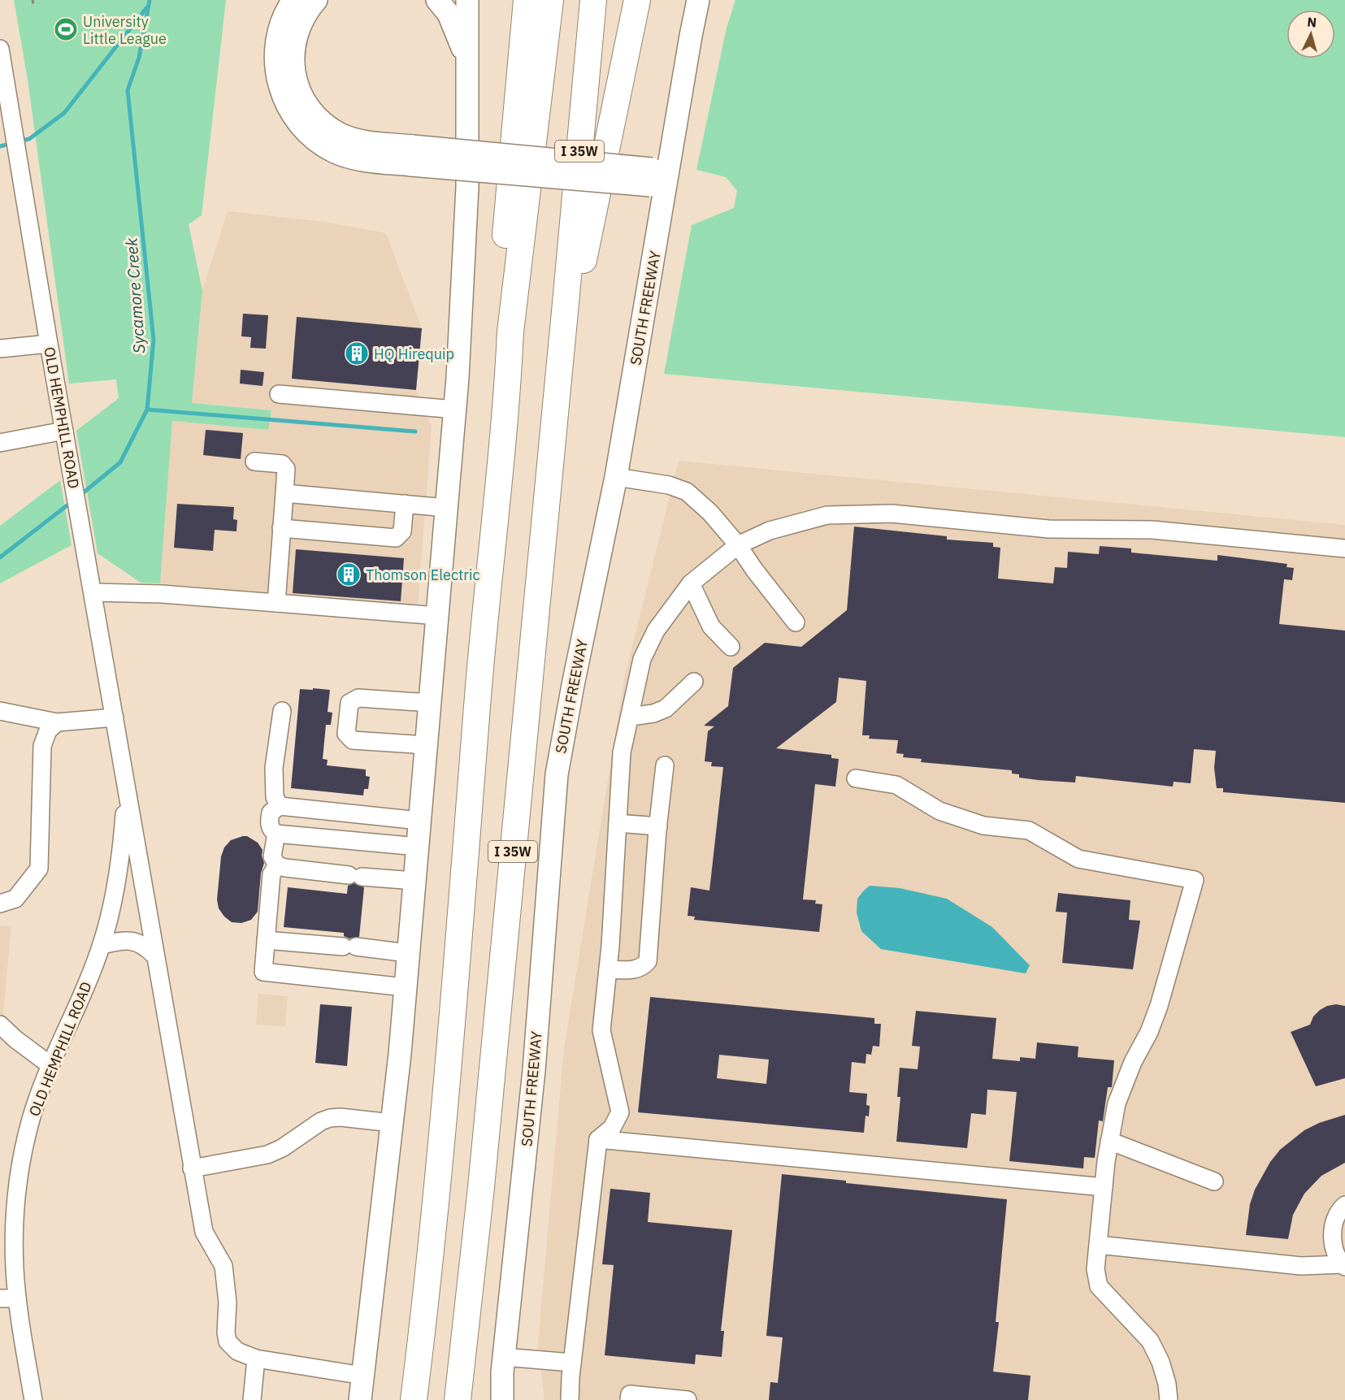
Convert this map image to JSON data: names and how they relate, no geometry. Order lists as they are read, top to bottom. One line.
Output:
{"streets":{"highway":["I 35W"],"main road":["SOUTH FREEWAY"],"street":["OLD HEMPHILL ROAD"]},"water":["Sycamore Creek"],"places":{"sports":["University Little League"],"building":["HQ Hirequip","Thomson Electric"]},"north":"top"}
